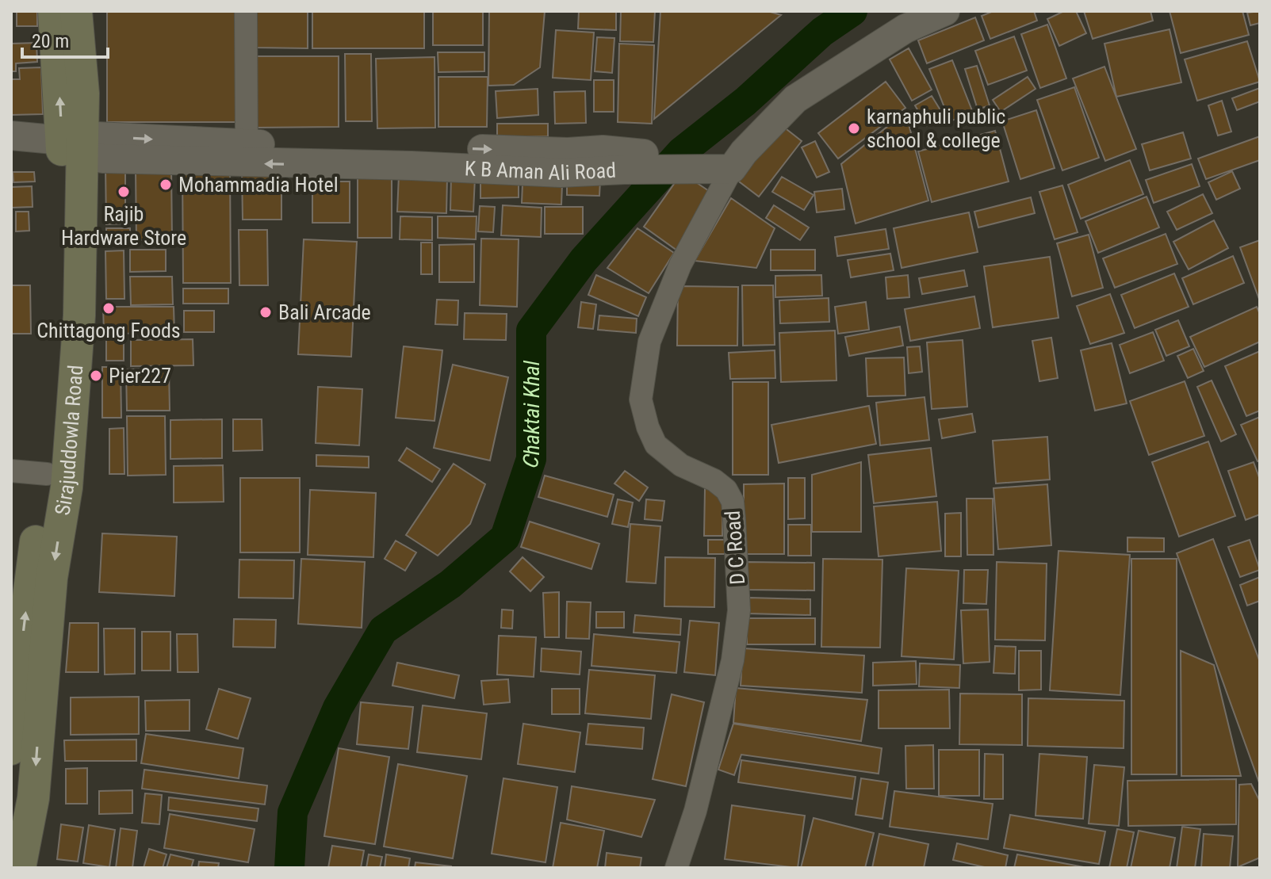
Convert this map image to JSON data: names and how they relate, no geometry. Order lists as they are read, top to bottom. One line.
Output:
{"streets":{"main road":["Sirajuddowla Road"],"street":["K B Aman Ali Road","D C Road"]},"crossings":[["K B Aman Ali Road","Sirajuddowla Road"],["K B Aman Ali Road","D C Road"]],"water":["Chaktai Khal"],"places":["karnaphuli public school & college","Mohammadia Hotel","Rajib Hardware Store","Chittagong Foods","Bali Arcade","Pier227"],"scale_bar":"20 m"}
